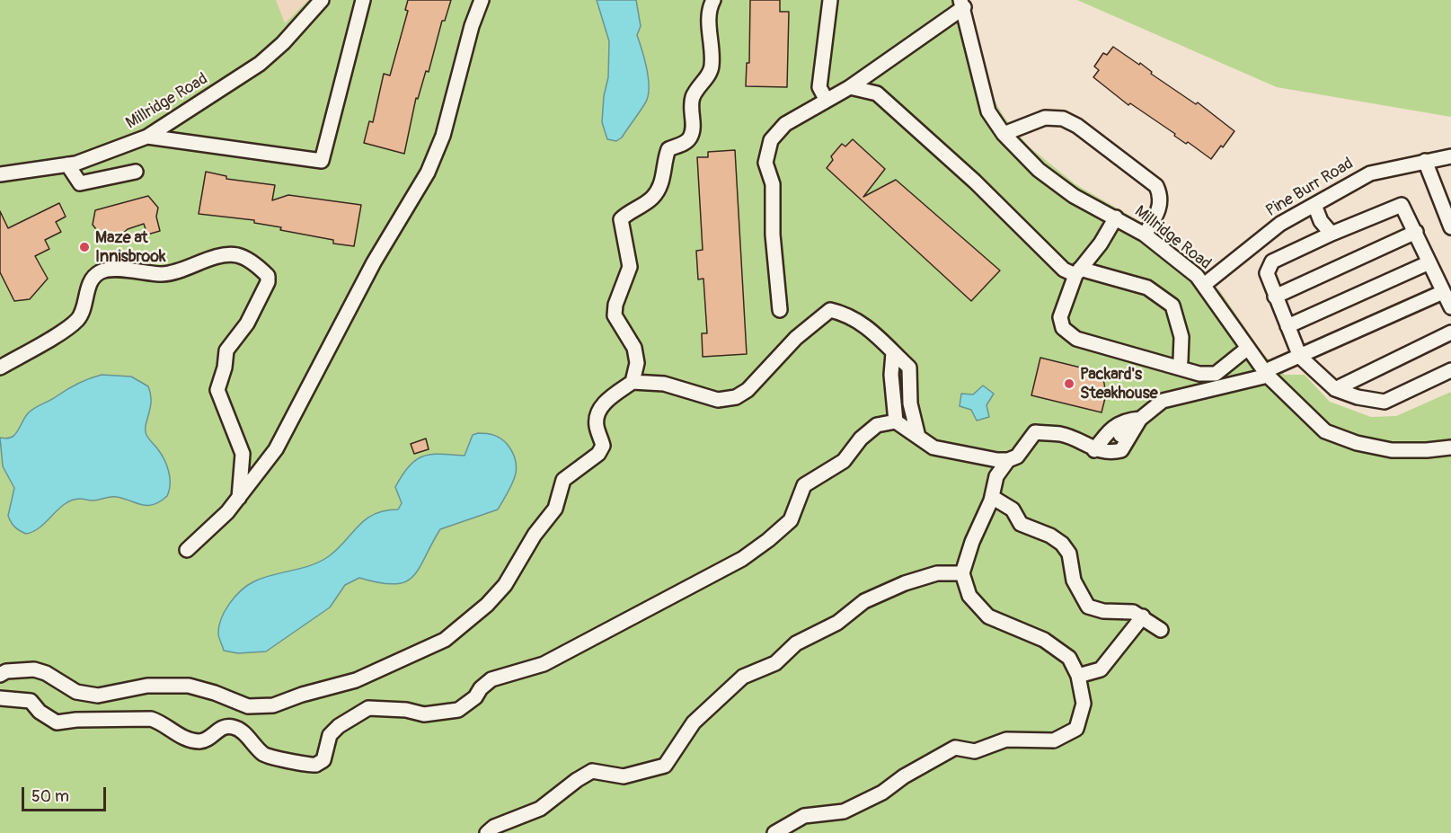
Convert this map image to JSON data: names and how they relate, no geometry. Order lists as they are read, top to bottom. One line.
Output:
{"streets":{"street":["Millridge Road","Pine Burr Road"]},"crossings":[["Millridge Road","Pine Burr Road"]],"places":["Maze at Innisbrook","Packard's Steakhouse"],"scale_bar":"50 m"}
